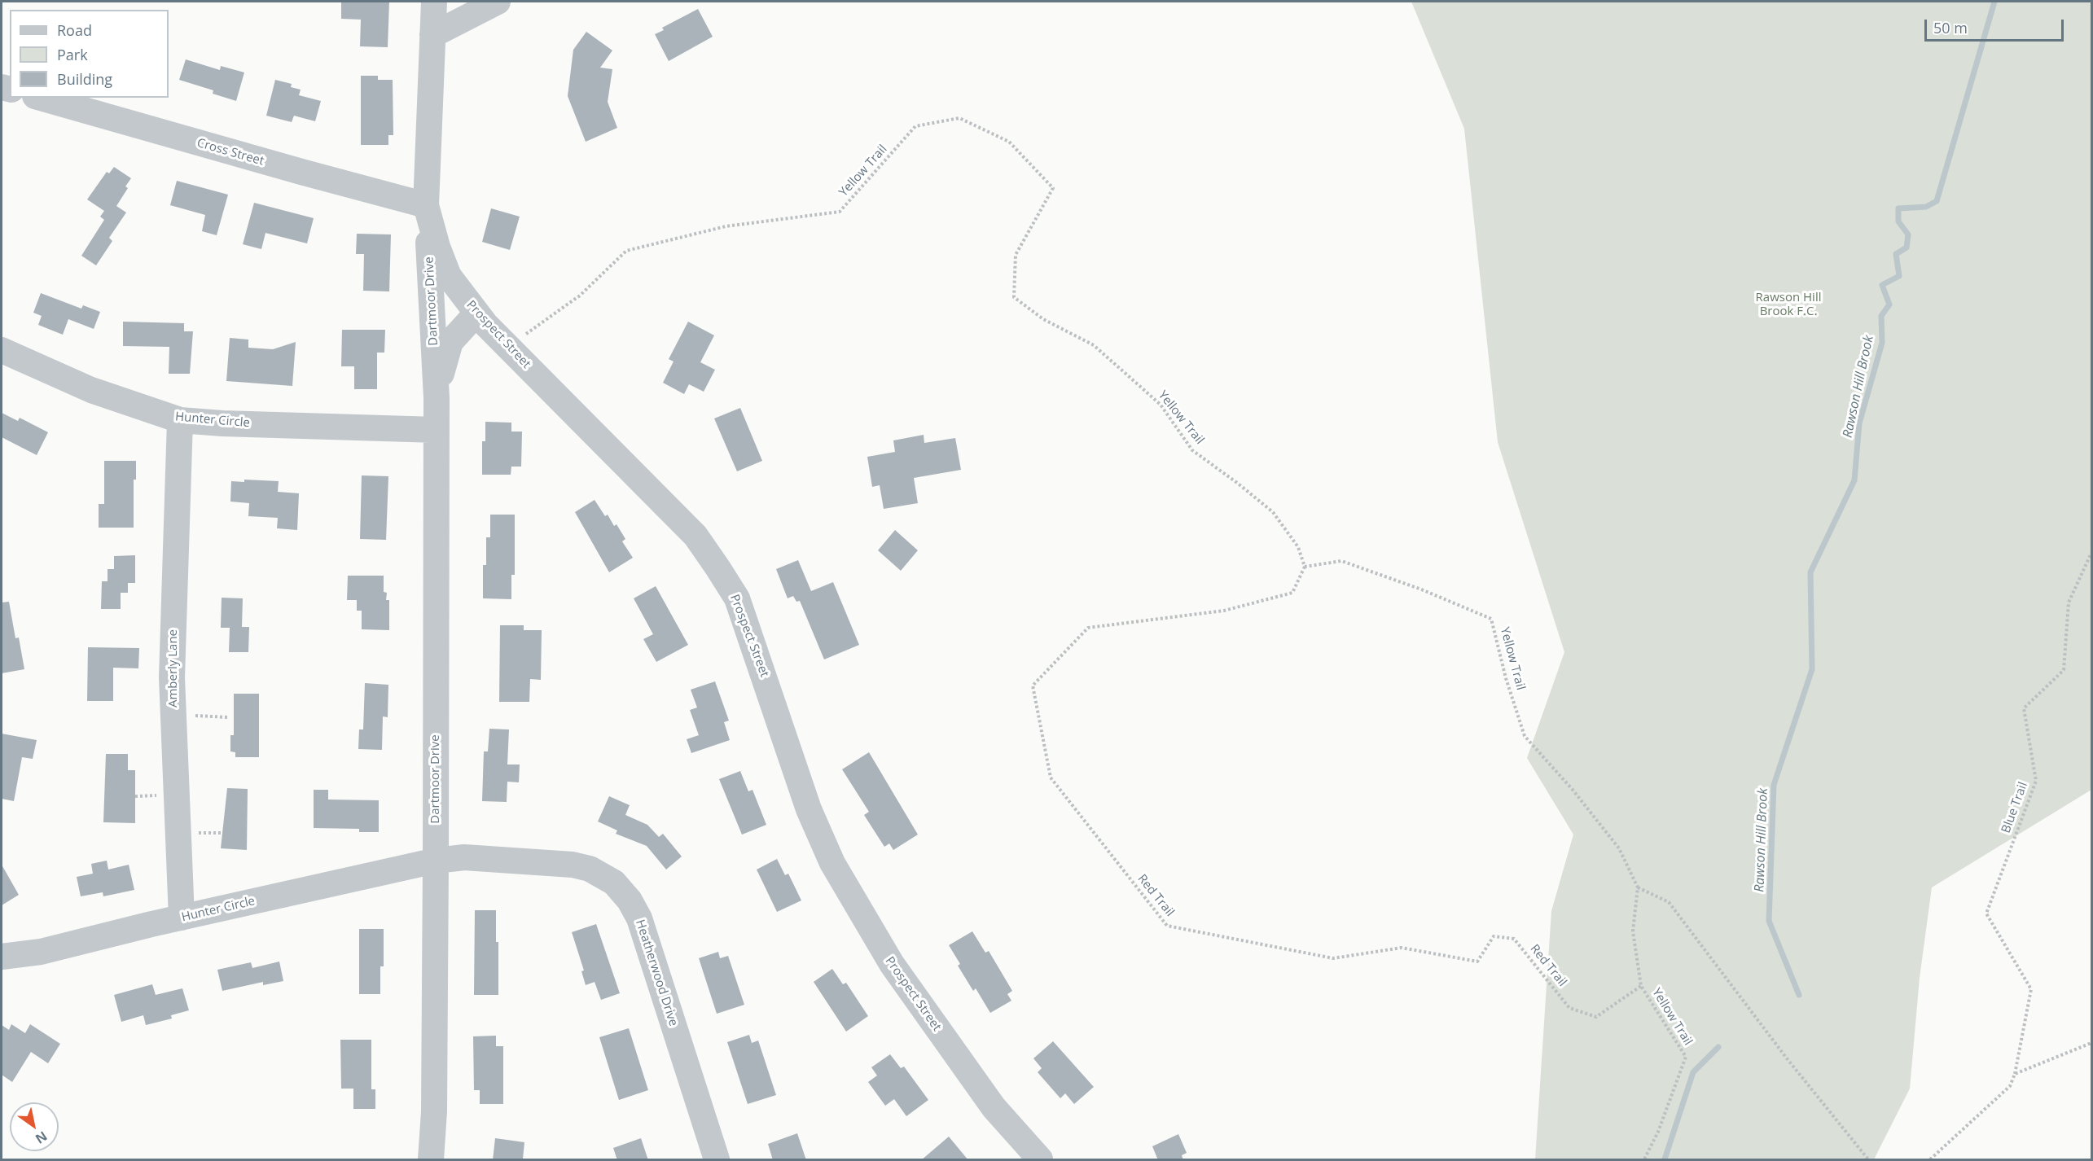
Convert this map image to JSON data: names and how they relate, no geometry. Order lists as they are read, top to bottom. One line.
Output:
{"streets":{"street":["Cross Street","Dartmoor Drive","Prospect Street","Hunter Circle","Amberly Lane","Heatherwood Drive"],"path":["Yellow Trail","Blue Trail","Red Trail"]},"crossings":[["Cross Street","Dartmoor Drive"],["Cross Street","Prospect Street"],["Yellow Trail","Prospect Street"],["Yellow Trail","Red Trail"],["Dartmoor Drive","Prospect Street"],["Dartmoor Drive","Hunter Circle"],["Dartmoor Drive","Heatherwood Drive"],["Hunter Circle","Amberly Lane"],["Hunter Circle","Heatherwood Drive"]],"water":["Rawson Hill Brook"],"parks":["Rawson Hill Brook F.C."],"legend":["Road","Park","Building"],"scale_bar":"50 m","north":"bottom right"}
